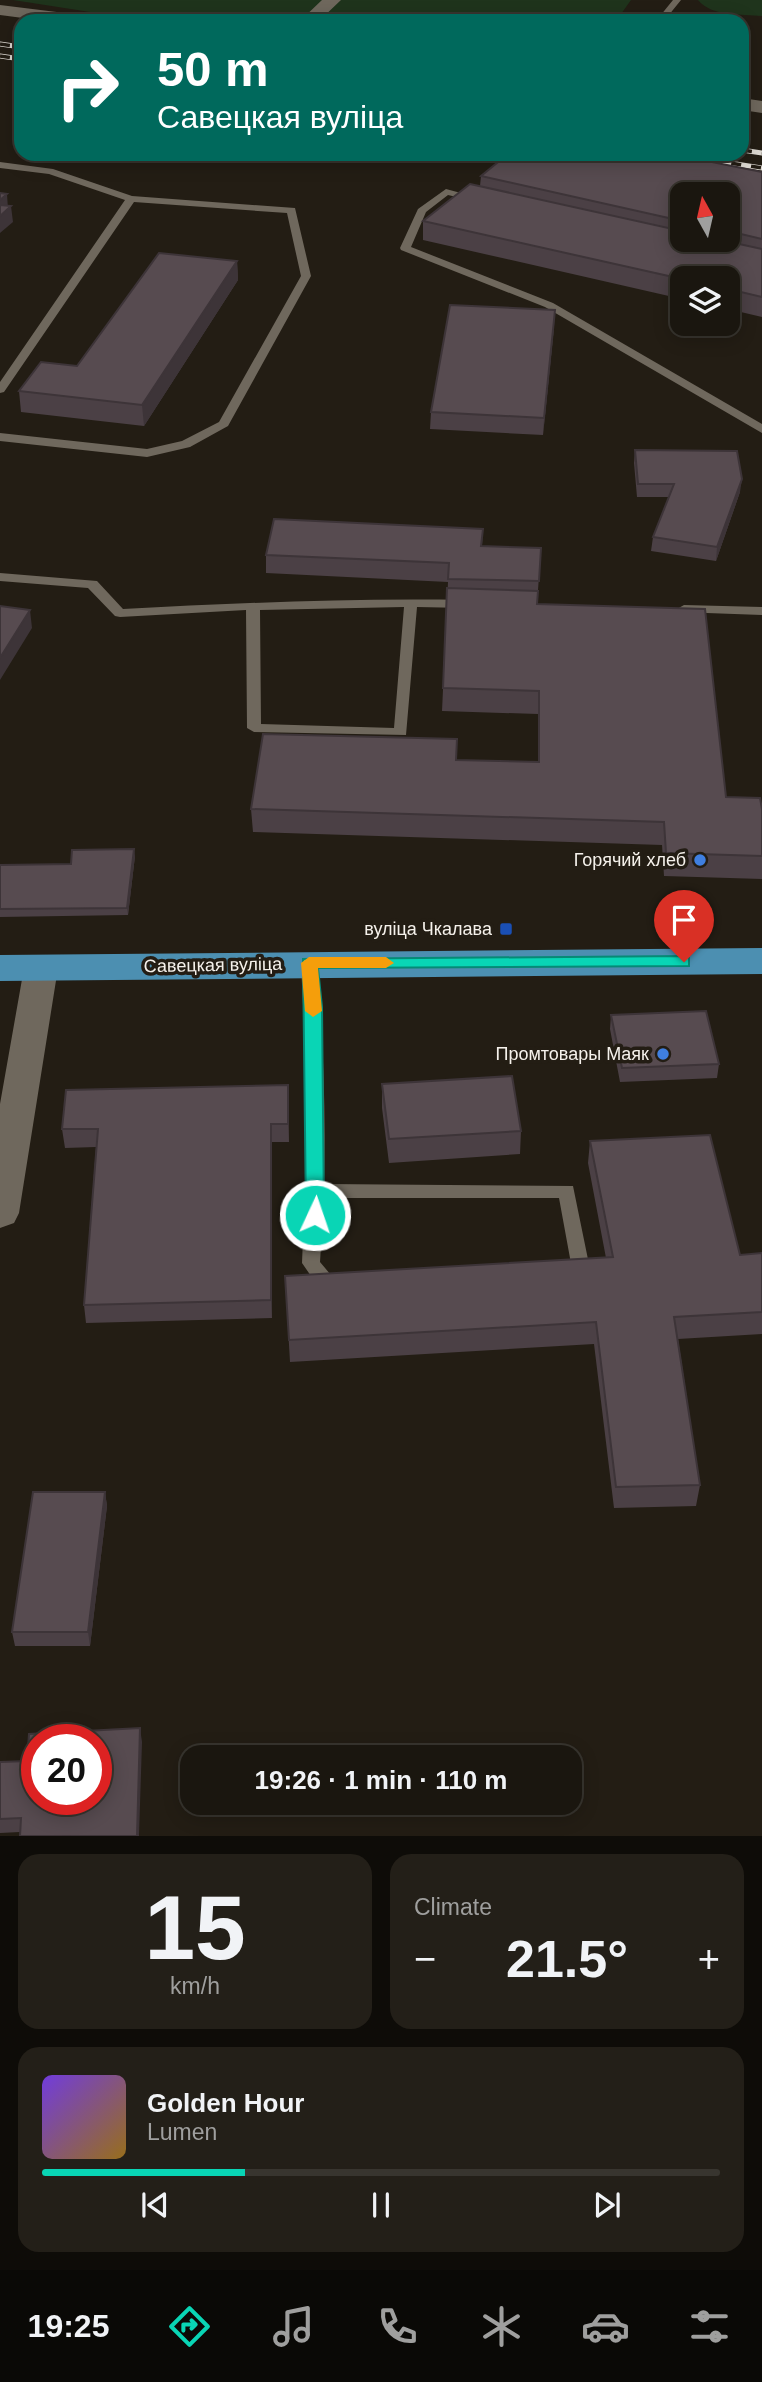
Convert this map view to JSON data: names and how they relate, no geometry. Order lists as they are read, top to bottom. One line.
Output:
{"streets":{"highway":["Савецкая вуліца"]},"places":{"other":["Горячий хлеб","Промтовары Маяк"],"transit":["вуліца Чкалава"]},"north":"top","page":{"turn":["50 m","Савецкая вуліца"],"limit":"20","trip":"19:26 · 1 min · 110 m","tile":[["15","km/h"],"Climate"],"heat":["−","21.5°","+"],"song":["Golden Hour","Lumen"],"tabs":"19:25"}}
